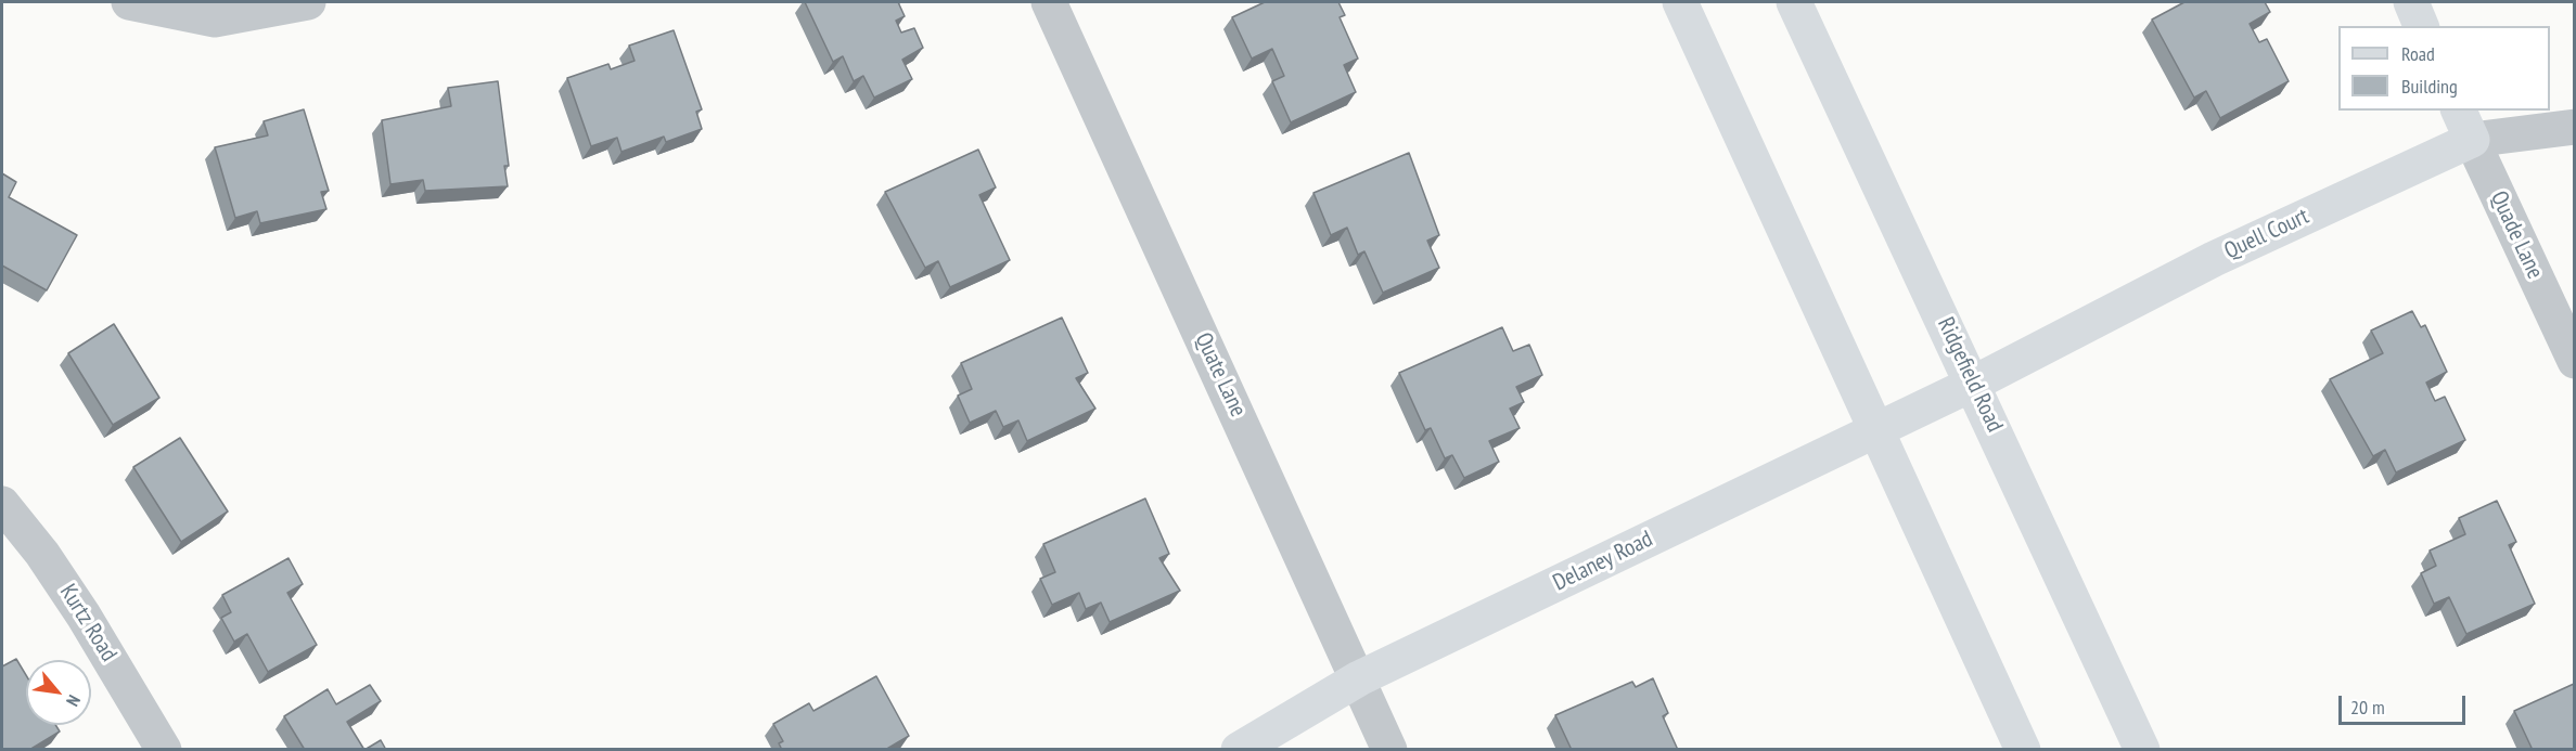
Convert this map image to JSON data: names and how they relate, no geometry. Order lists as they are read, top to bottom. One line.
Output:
{"streets":{"main road":["Quell Court","Ridgefield Road","Delaney Road"],"street":["Quade Lane","Quate Lane","Kurtz Road"]},"crossings":[["Quell Court","Quade Lane"],["Quell Court","Ridgefield Road"],["Quell Court","Delaney Road"],["Quate Lane","Delaney Road"],["Ridgefield Road","Delaney Road"]],"legend":["Road","Building"],"scale_bar":"20 m","north":"bottom right"}
